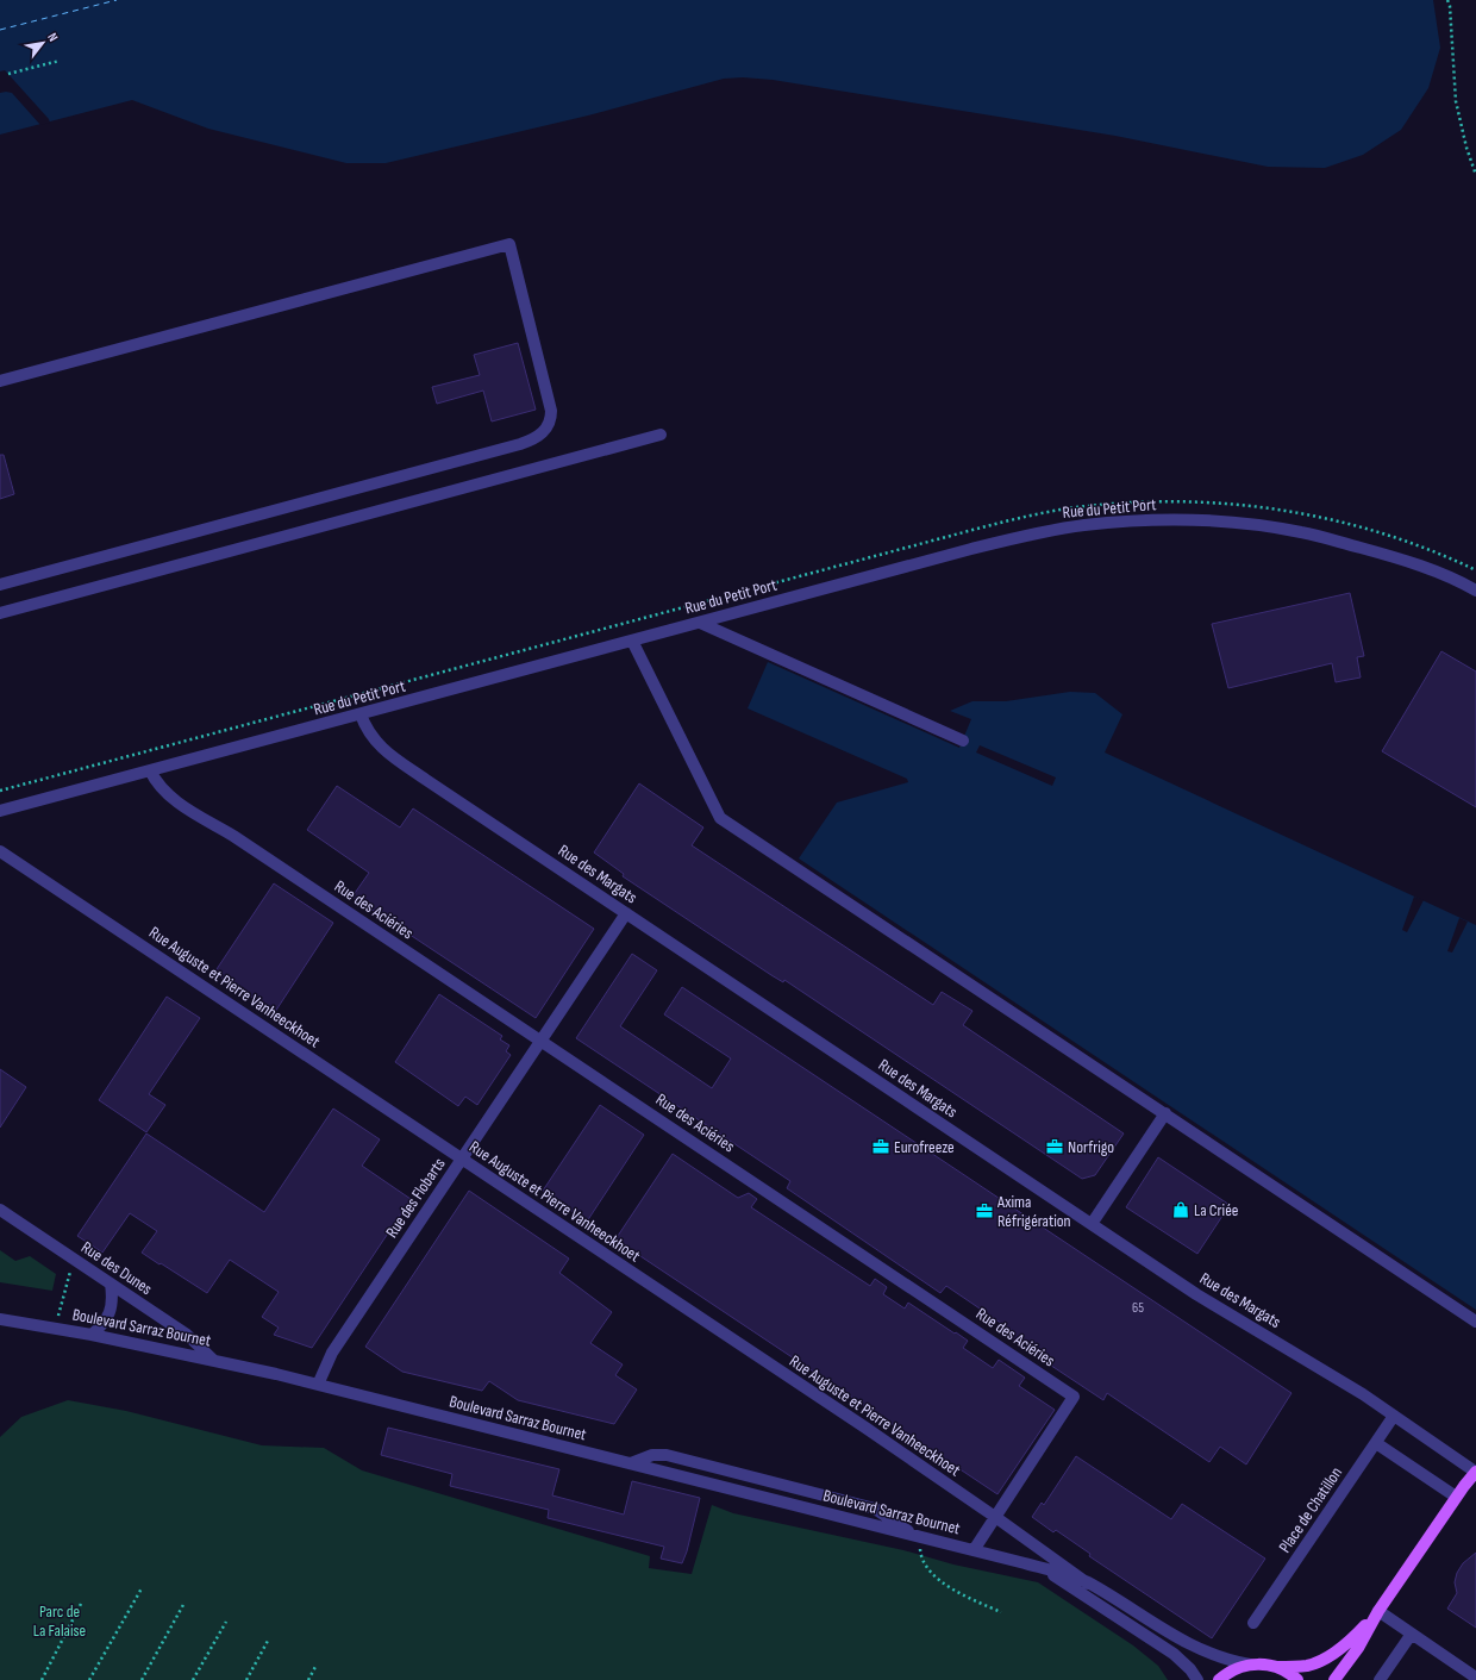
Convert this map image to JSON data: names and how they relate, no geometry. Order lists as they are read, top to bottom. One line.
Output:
{"streets":{"street":["Rue du Petit Port","Rue des Margats","Rue des Aciéries","Rue Auguste et Pierre Vanheeckhoet","Rue des Flobarts","Rue des Dunes","Boulevard Sarraz Bournet","Place de Chatillon"]},"crossings":[["Rue du Petit Port","Rue des Margats"],["Rue du Petit Port","Rue des Aciéries"],["Rue des Margats","Rue des Flobarts"],["Rue des Margats","Place de Chatillon"],["Rue des Aciéries","Rue Auguste et Pierre Vanheeckhoet"],["Rue des Aciéries","Rue des Flobarts"],["Rue des Aciéries","Boulevard Sarraz Bournet"],["Rue Auguste et Pierre Vanheeckhoet","Rue des Flobarts"],["Rue Auguste et Pierre Vanheeckhoet","Boulevard Sarraz Bournet"],["Rue des Flobarts","Boulevard Sarraz Bournet"],["Rue des Dunes","Boulevard Sarraz Bournet"]],"parks":["Parc de La Falaise"],"places":{"office":["Eurofreeze","Norfrigo","Axima Réfrigération"],"shop":["La Criée"]},"house_numbers":["65"],"north":"top right"}
